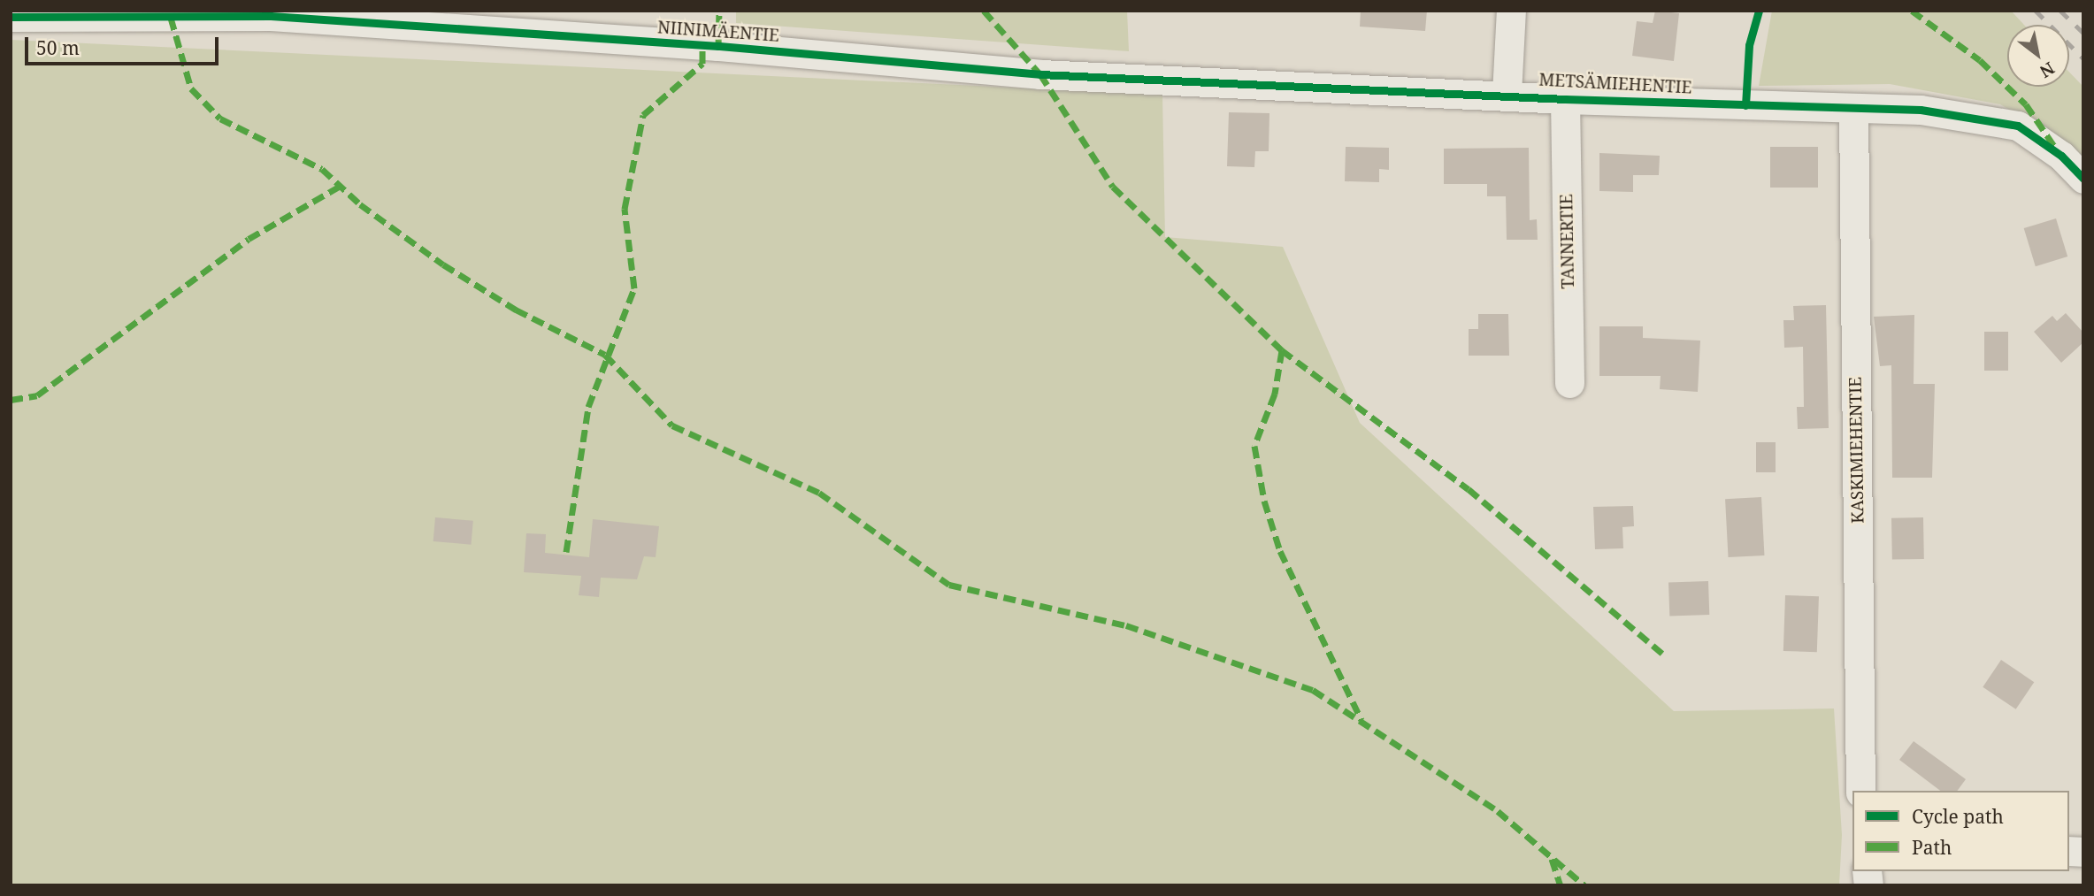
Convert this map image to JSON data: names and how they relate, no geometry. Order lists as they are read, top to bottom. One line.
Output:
{"streets":{"street":["NIINIMÄENTIE","METSÄMIEHENTIE","TANNERTIE","KASKIMIEHENTIE"]},"crossings":[["NIINIMÄENTIE","METSÄMIEHENTIE"],["METSÄMIEHENTIE","TANNERTIE"],["METSÄMIEHENTIE","KASKIMIEHENTIE"]],"legend":["Cycle path","Path"],"scale_bar":"50 m","north":"bottom right"}
